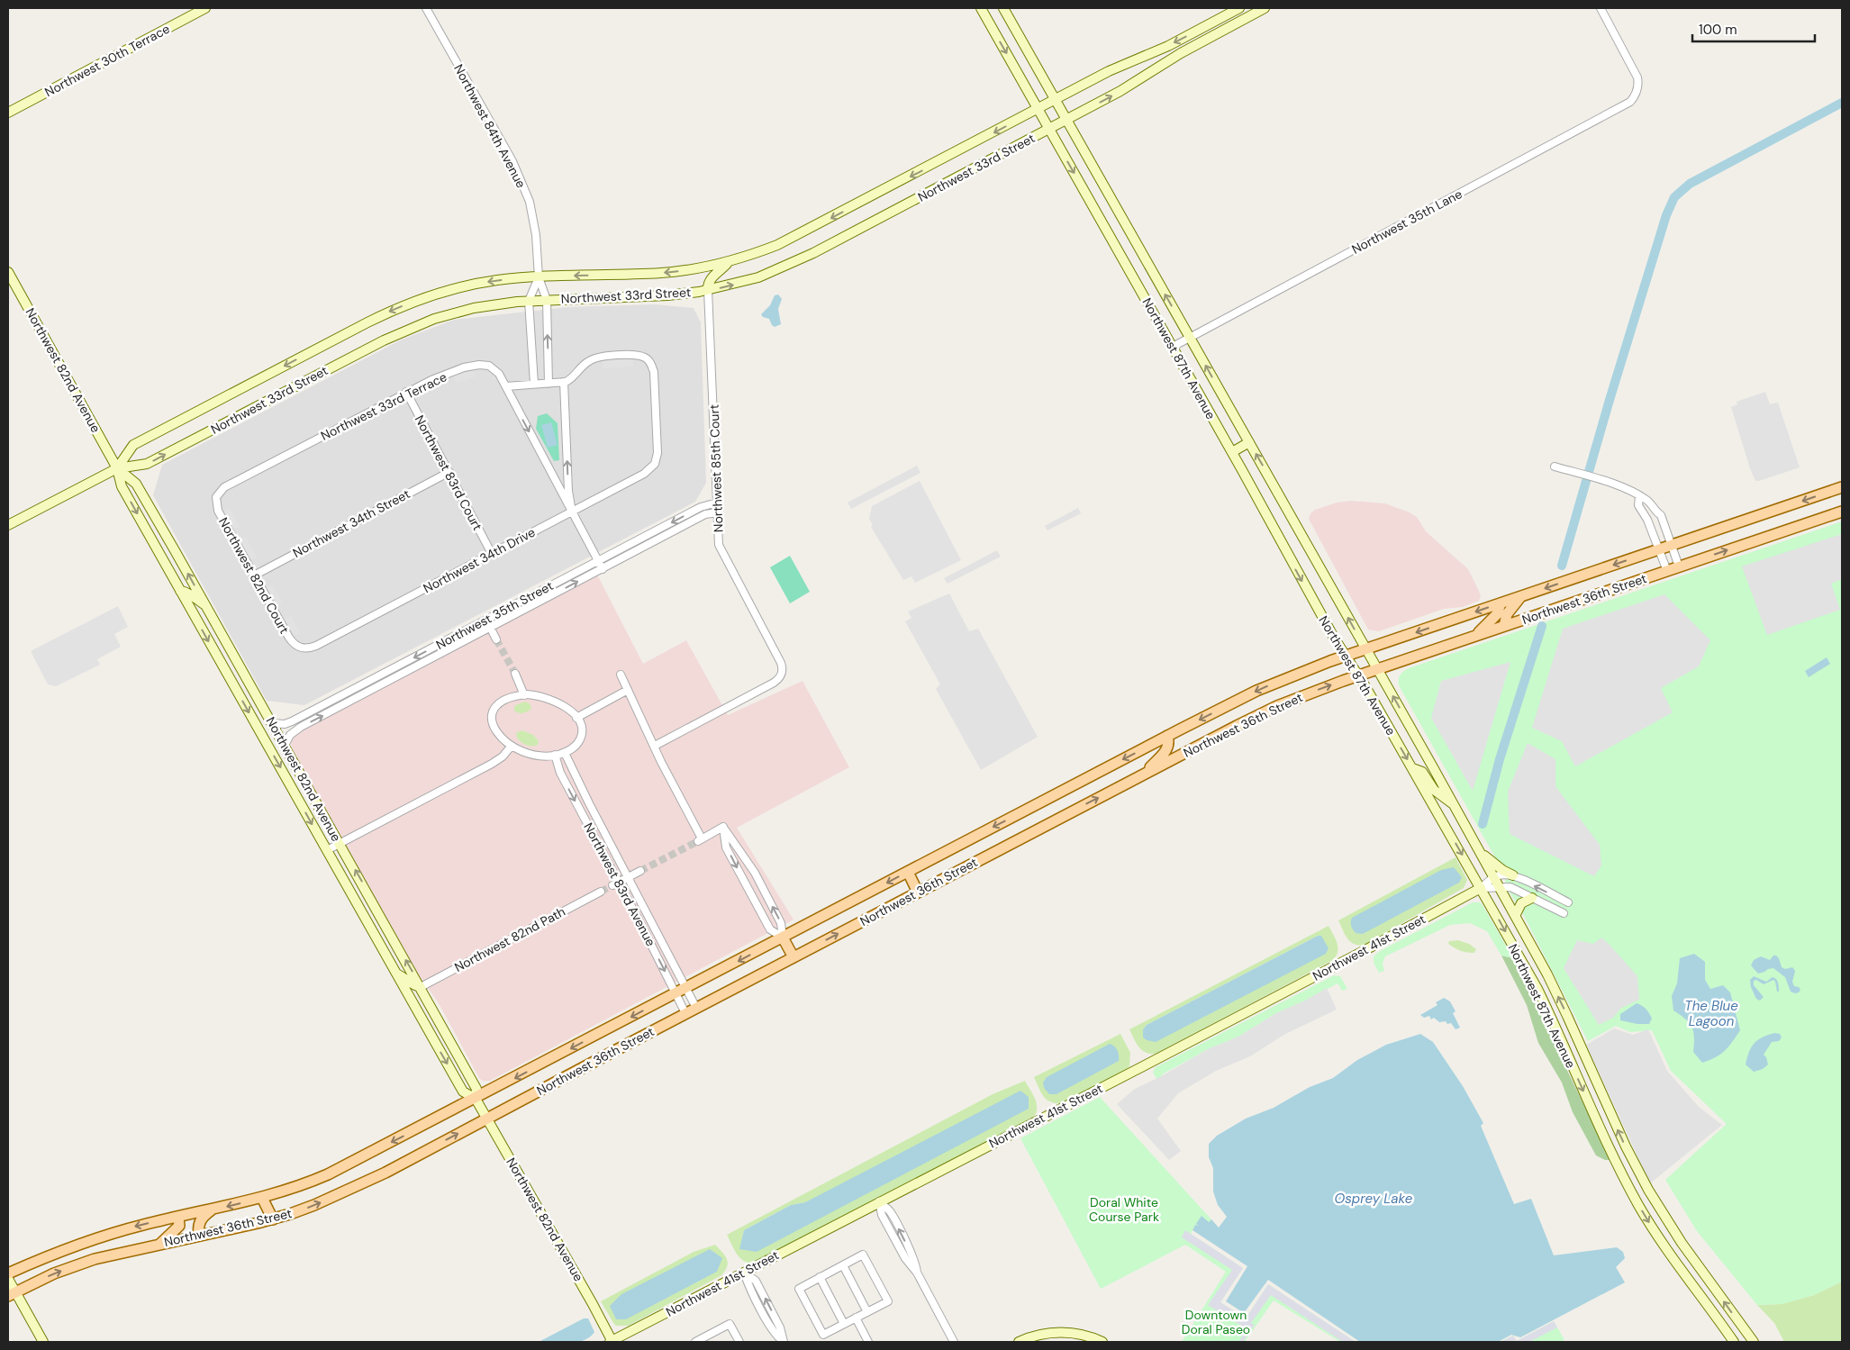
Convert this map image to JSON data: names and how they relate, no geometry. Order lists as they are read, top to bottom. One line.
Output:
{"streets":{"main road":["Northwest 36th Street"],"street":["Northwest 30th Terrace","Northwest 84th Avenue","Northwest 33rd Street","Northwest 35th Lane","Northwest 87th Avenue","Northwest 82nd Avenue","Northwest 33rd Terrace","Northwest 85th Court","Northwest 83rd Court","Northwest 34th Street","Northwest 34th Drive","Northwest 82nd Court","Northwest 35th Street","Northwest 83rd Avenue","Northwest 82nd Path","Northwest 41st Street"]},"crossings":[["Northwest 84th Avenue","Northwest 33rd Street"],["Northwest 33rd Street","Northwest 87th Avenue"],["Northwest 33rd Street","Northwest 82nd Avenue"],["Northwest 33rd Street","Northwest 85th Court"],["Northwest 35th Lane","Northwest 87th Avenue"],["Northwest 87th Avenue","Northwest 36th Street"],["Northwest 87th Avenue","Northwest 41st Street"],["Northwest 82nd Avenue","Northwest 36th Street"],["Northwest 82nd Avenue","Northwest 35th Street"],["Northwest 82nd Avenue","Northwest 82nd Path"],["Northwest 82nd Avenue","Northwest 41st Street"],["Northwest 33rd Terrace","Northwest 83rd Court"],["Northwest 33rd Terrace","Northwest 82nd Court"],["Northwest 85th Court","Northwest 35th Street"],["Northwest 83rd Court","Northwest 34th Street"],["Northwest 83rd Court","Northwest 34th Drive"],["Northwest 34th Street","Northwest 82nd Court"],["Northwest 34th Drive","Northwest 82nd Court"],["Northwest 36th Street","Northwest 83rd Avenue"]],"water":["The Blue Lagoon","Osprey Lake"],"parks":["Doral White Course Park","Downtown Doral Paseo"],"scale_bar":"100 m"}
